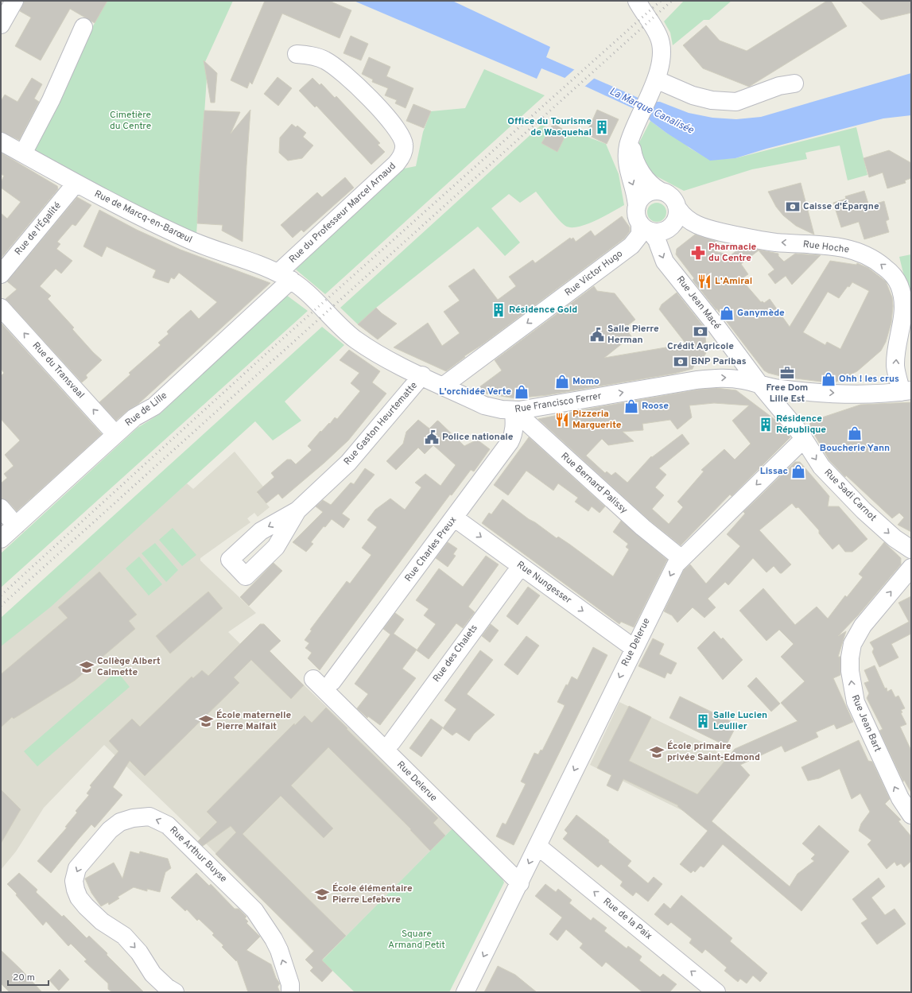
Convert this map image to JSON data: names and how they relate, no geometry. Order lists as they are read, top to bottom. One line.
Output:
{"streets":{"street":["Rue du Professeur Marcel Arnaud","Rue de Marcq-en-Barœul","Rue de l'Égalité","Rue Hoche","Rue Victor Hugo","Rue Jean Macé","Rue du Transvaal","Rue Francisco Ferrer","Rue de Lille","Rue Gaston Heurtematte","Rue Bernard Palissy","Rue Sadi Carnot","Rue Charles Preux","Rue Nungesser","Rue Delerue","Rue des Chalets","Rue Jean Bart","Rue Arthur Buyse","Rue de la Paix"]},"crossings":[["Rue du Professeur Marcel Arnaud","Rue de Marcq-en-Barœul"],["Rue du Professeur Marcel Arnaud","Rue Francisco Ferrer"],["Rue du Professeur Marcel Arnaud","Rue de Lille"],["Rue de Marcq-en-Barœul","Rue de l'Égalité"],["Rue de Marcq-en-Barœul","Rue Francisco Ferrer"],["Rue de Marcq-en-Barœul","Rue de Lille"],["Rue Hoche","Rue Victor Hugo"],["Rue Hoche","Rue Jean Macé"],["Rue Hoche","Rue Francisco Ferrer"],["Rue Victor Hugo","Rue Jean Macé"],["Rue Victor Hugo","Rue Francisco Ferrer"],["Rue Jean Macé","Rue Francisco Ferrer"],["Rue Jean Macé","Rue Sadi Carnot"],["Rue Jean Macé","Rue Delerue"],["Rue du Transvaal","Rue de Lille"],["Rue Francisco Ferrer","Rue de Lille"],["Rue Francisco Ferrer","Rue Gaston Heurtematte"],["Rue Francisco Ferrer","Rue Bernard Palissy"],["Rue Francisco Ferrer","Rue Charles Preux"],["Rue Bernard Palissy","Rue Charles Preux"],["Rue Sadi Carnot","Rue Delerue"],["Rue Charles Preux","Rue Nungesser"],["Rue Nungesser","Rue Delerue"],["Rue Nungesser","Rue des Chalets"],["Rue Delerue","Rue de la Paix"]],"one_way":["Rue Hoche","Rue Victor Hugo","Rue Jean Macé","Rue du Transvaal","Rue Francisco Ferrer","Rue Sadi Carnot","Rue Nungesser","Rue Delerue","Rue Jean Bart","Rue de la Paix"],"water":["La Marque Canalisée"],"parks":["Cimetière du Centre","Square Armand Petit"],"places":{"building":["Office du Tourisme de Wasquehal","Résidence Gold","Résidence République","Salle Lucien Leullier"],"bank":["Caisse d'Épargne","Crédit Agricole","BNP Paribas"],"pharmacy":["Pharmacie du Centre"],"restaurant":["L'Amiral","Pizzeria Marguerite"],"shop":["Ganymède","Ohh ! les crus","Momo","L'orchidée Verte","Roose","Boucherie Yann","Lissac"],"public building":["Salle Pierre Herman","Police nationale"],"office":["Free Dom Lille Est"],"school or university":["Collège Albert Calmette","École maternelle Pierre Malfait","École primaire privée Saint-Edmond","École élémentaire Pierre Lefebvre"]},"scale_bar":"20 m"}
